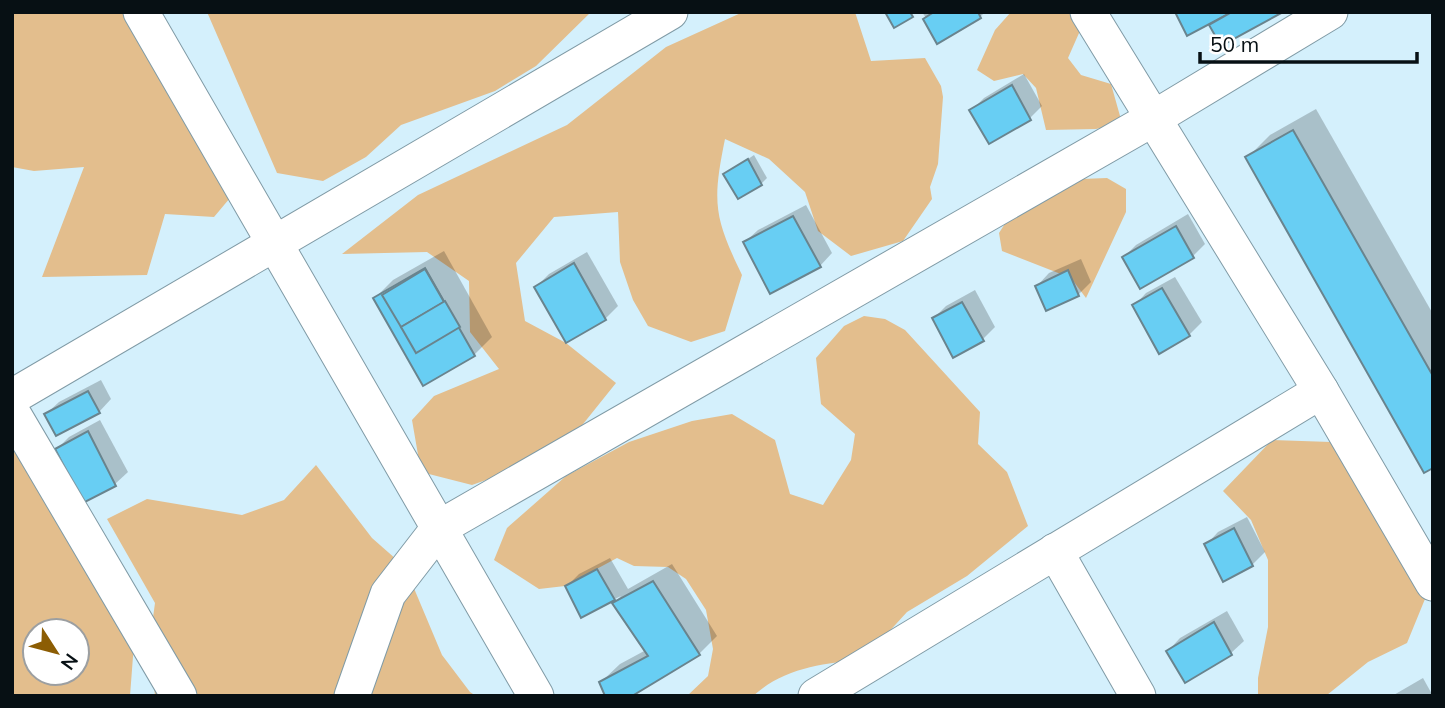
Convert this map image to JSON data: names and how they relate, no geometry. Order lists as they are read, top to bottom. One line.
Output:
{"scale_bar":"50 m","north":"bottom right"}
